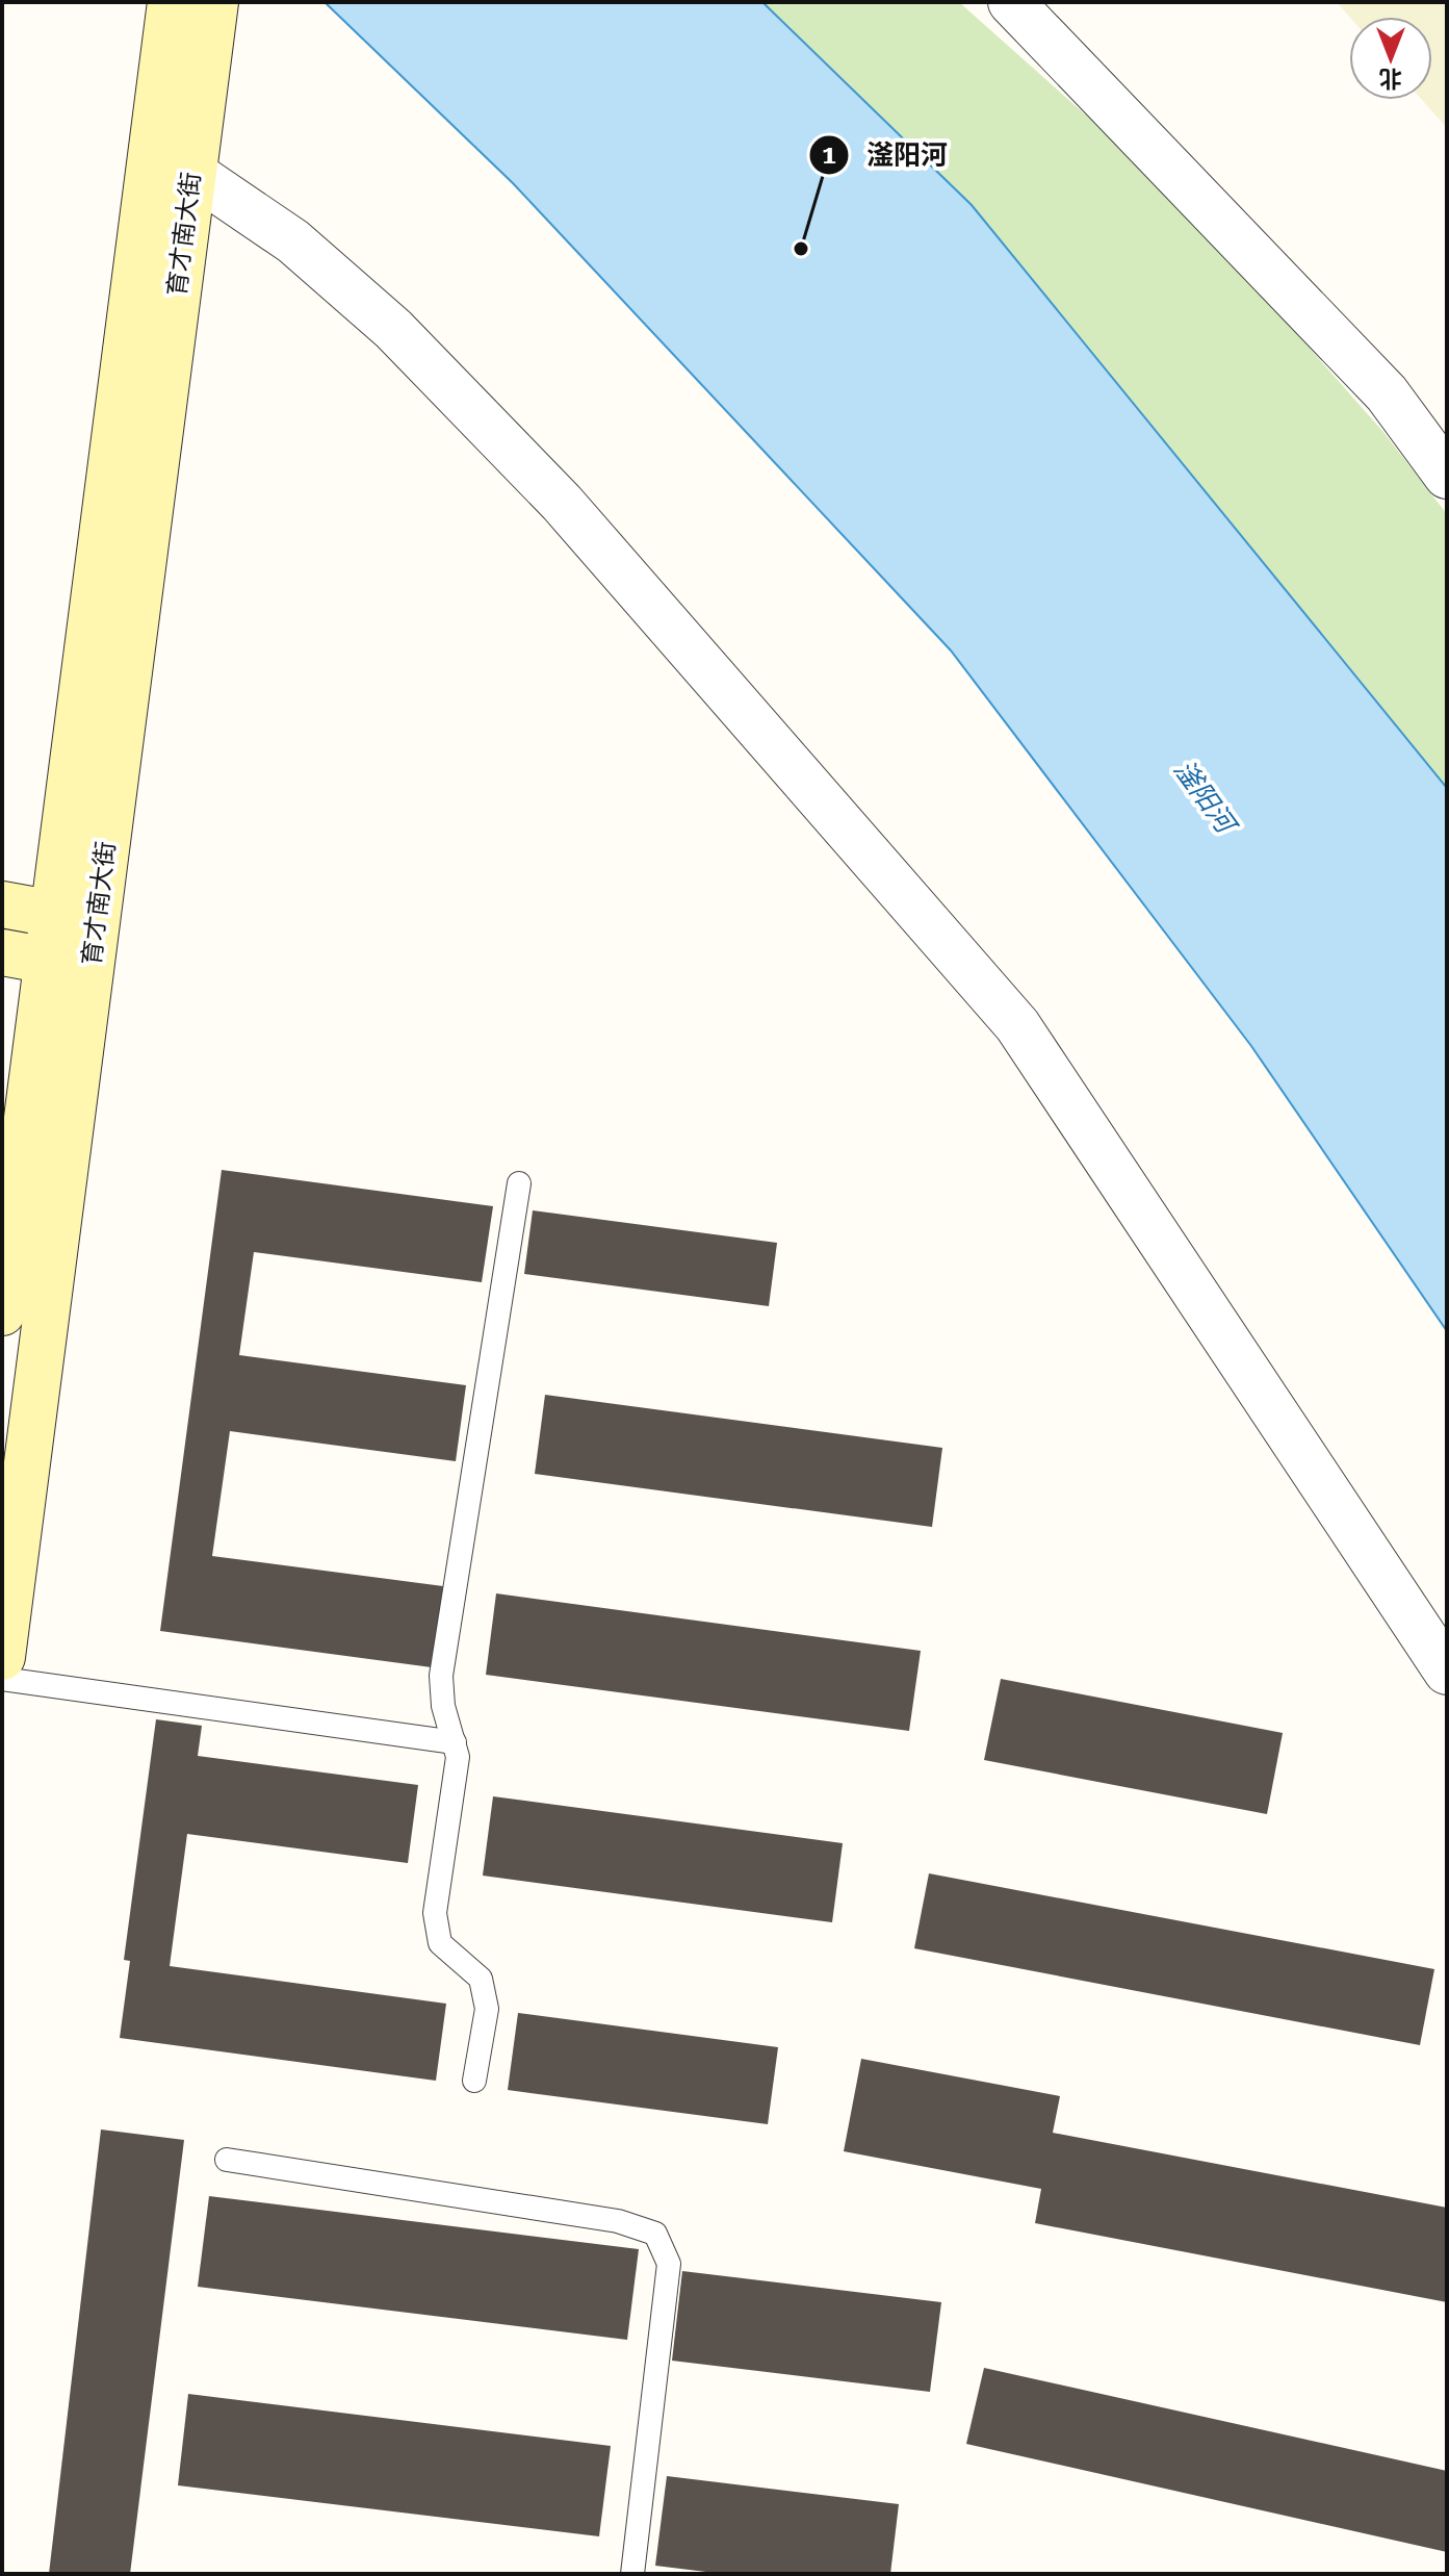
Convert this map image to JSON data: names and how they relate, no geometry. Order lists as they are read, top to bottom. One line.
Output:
{"streets":{"main road":["育才南大街"]},"water":["滏阳河"],"places":["滏阳河"],"north":"bottom"}
